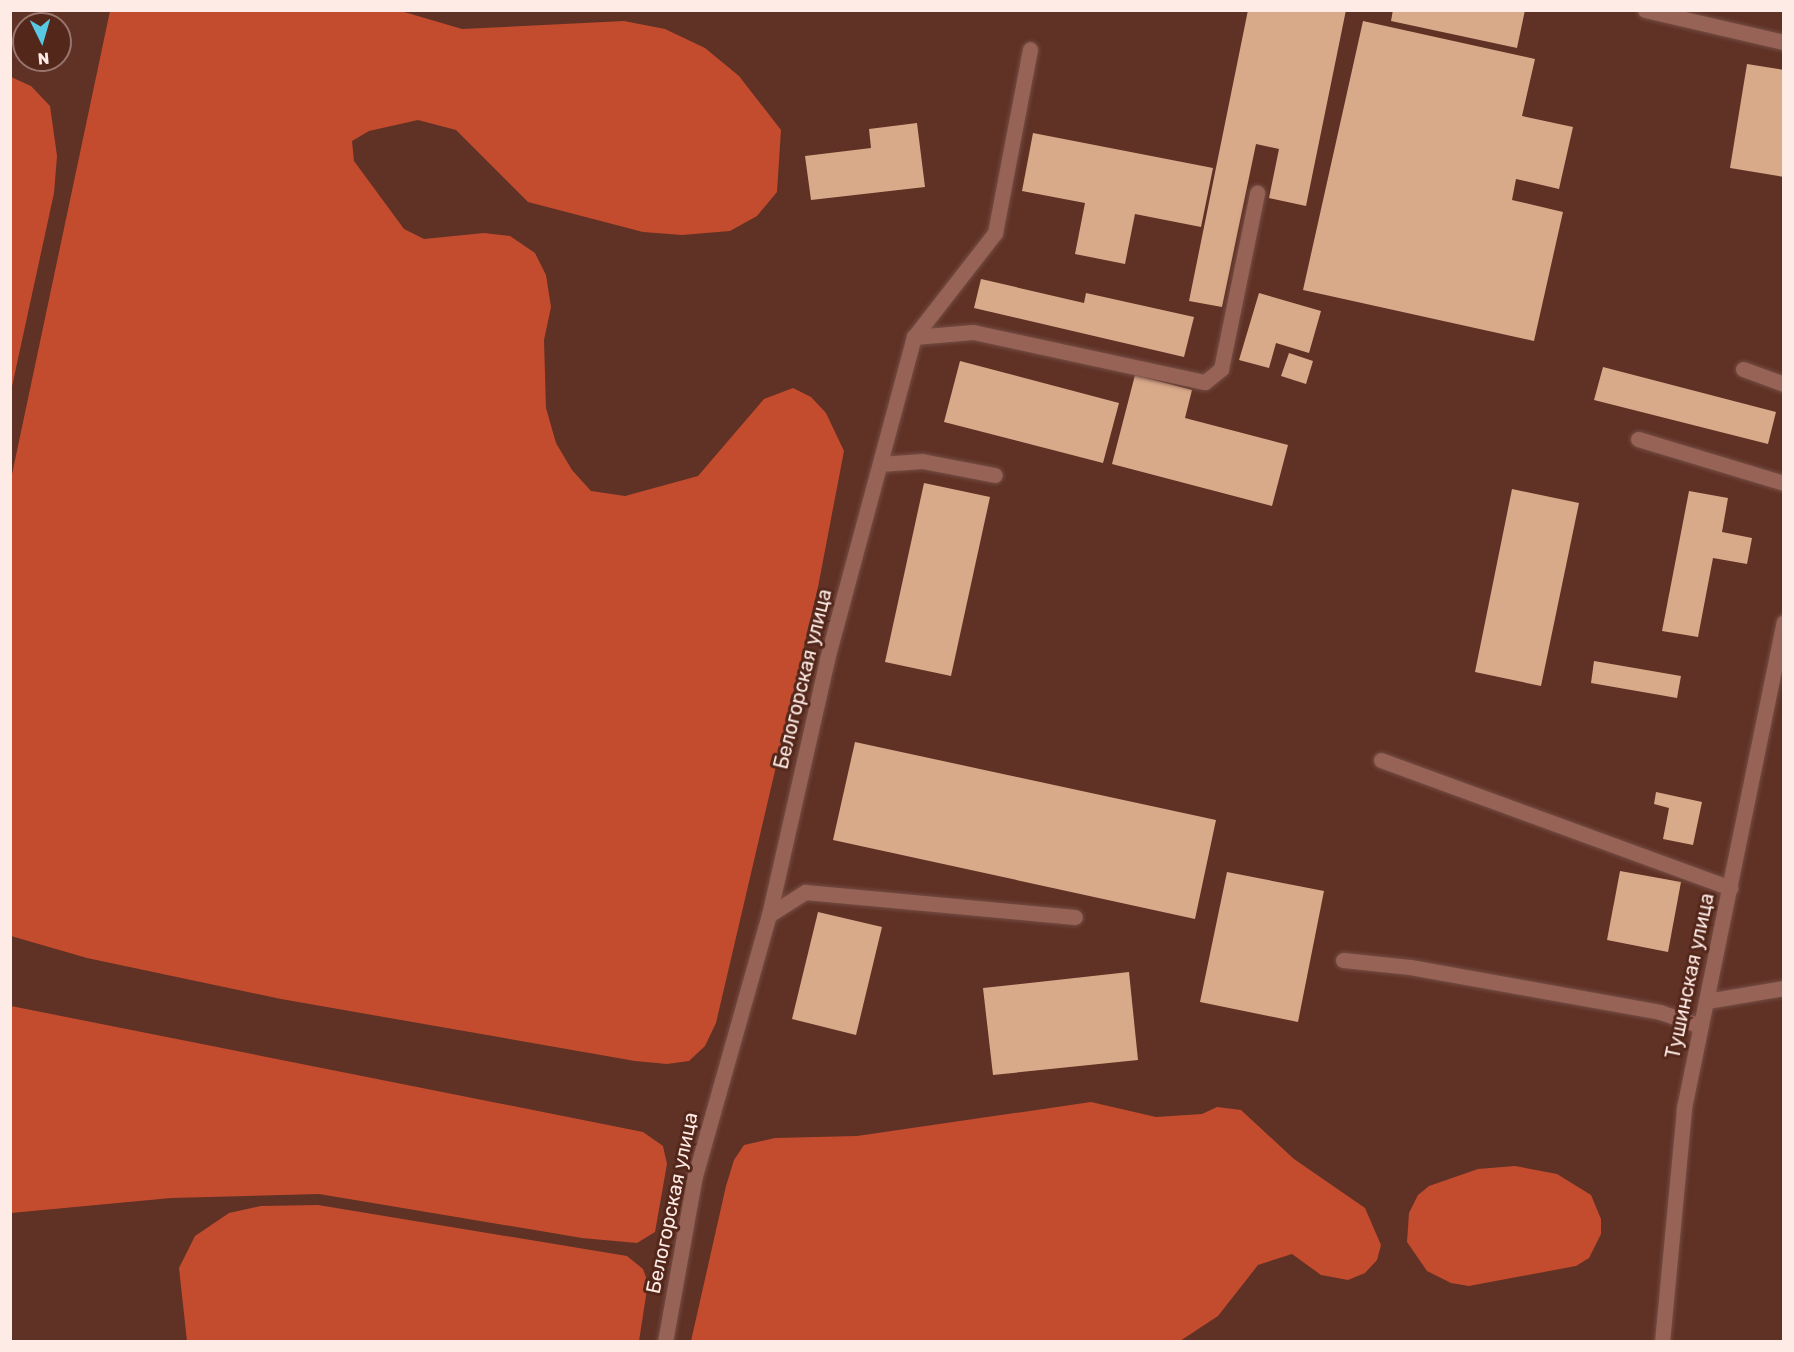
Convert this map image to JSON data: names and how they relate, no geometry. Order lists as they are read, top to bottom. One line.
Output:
{"streets":{"street":["Белогорская улица","Тушинская улица"]},"north":"bottom"}
